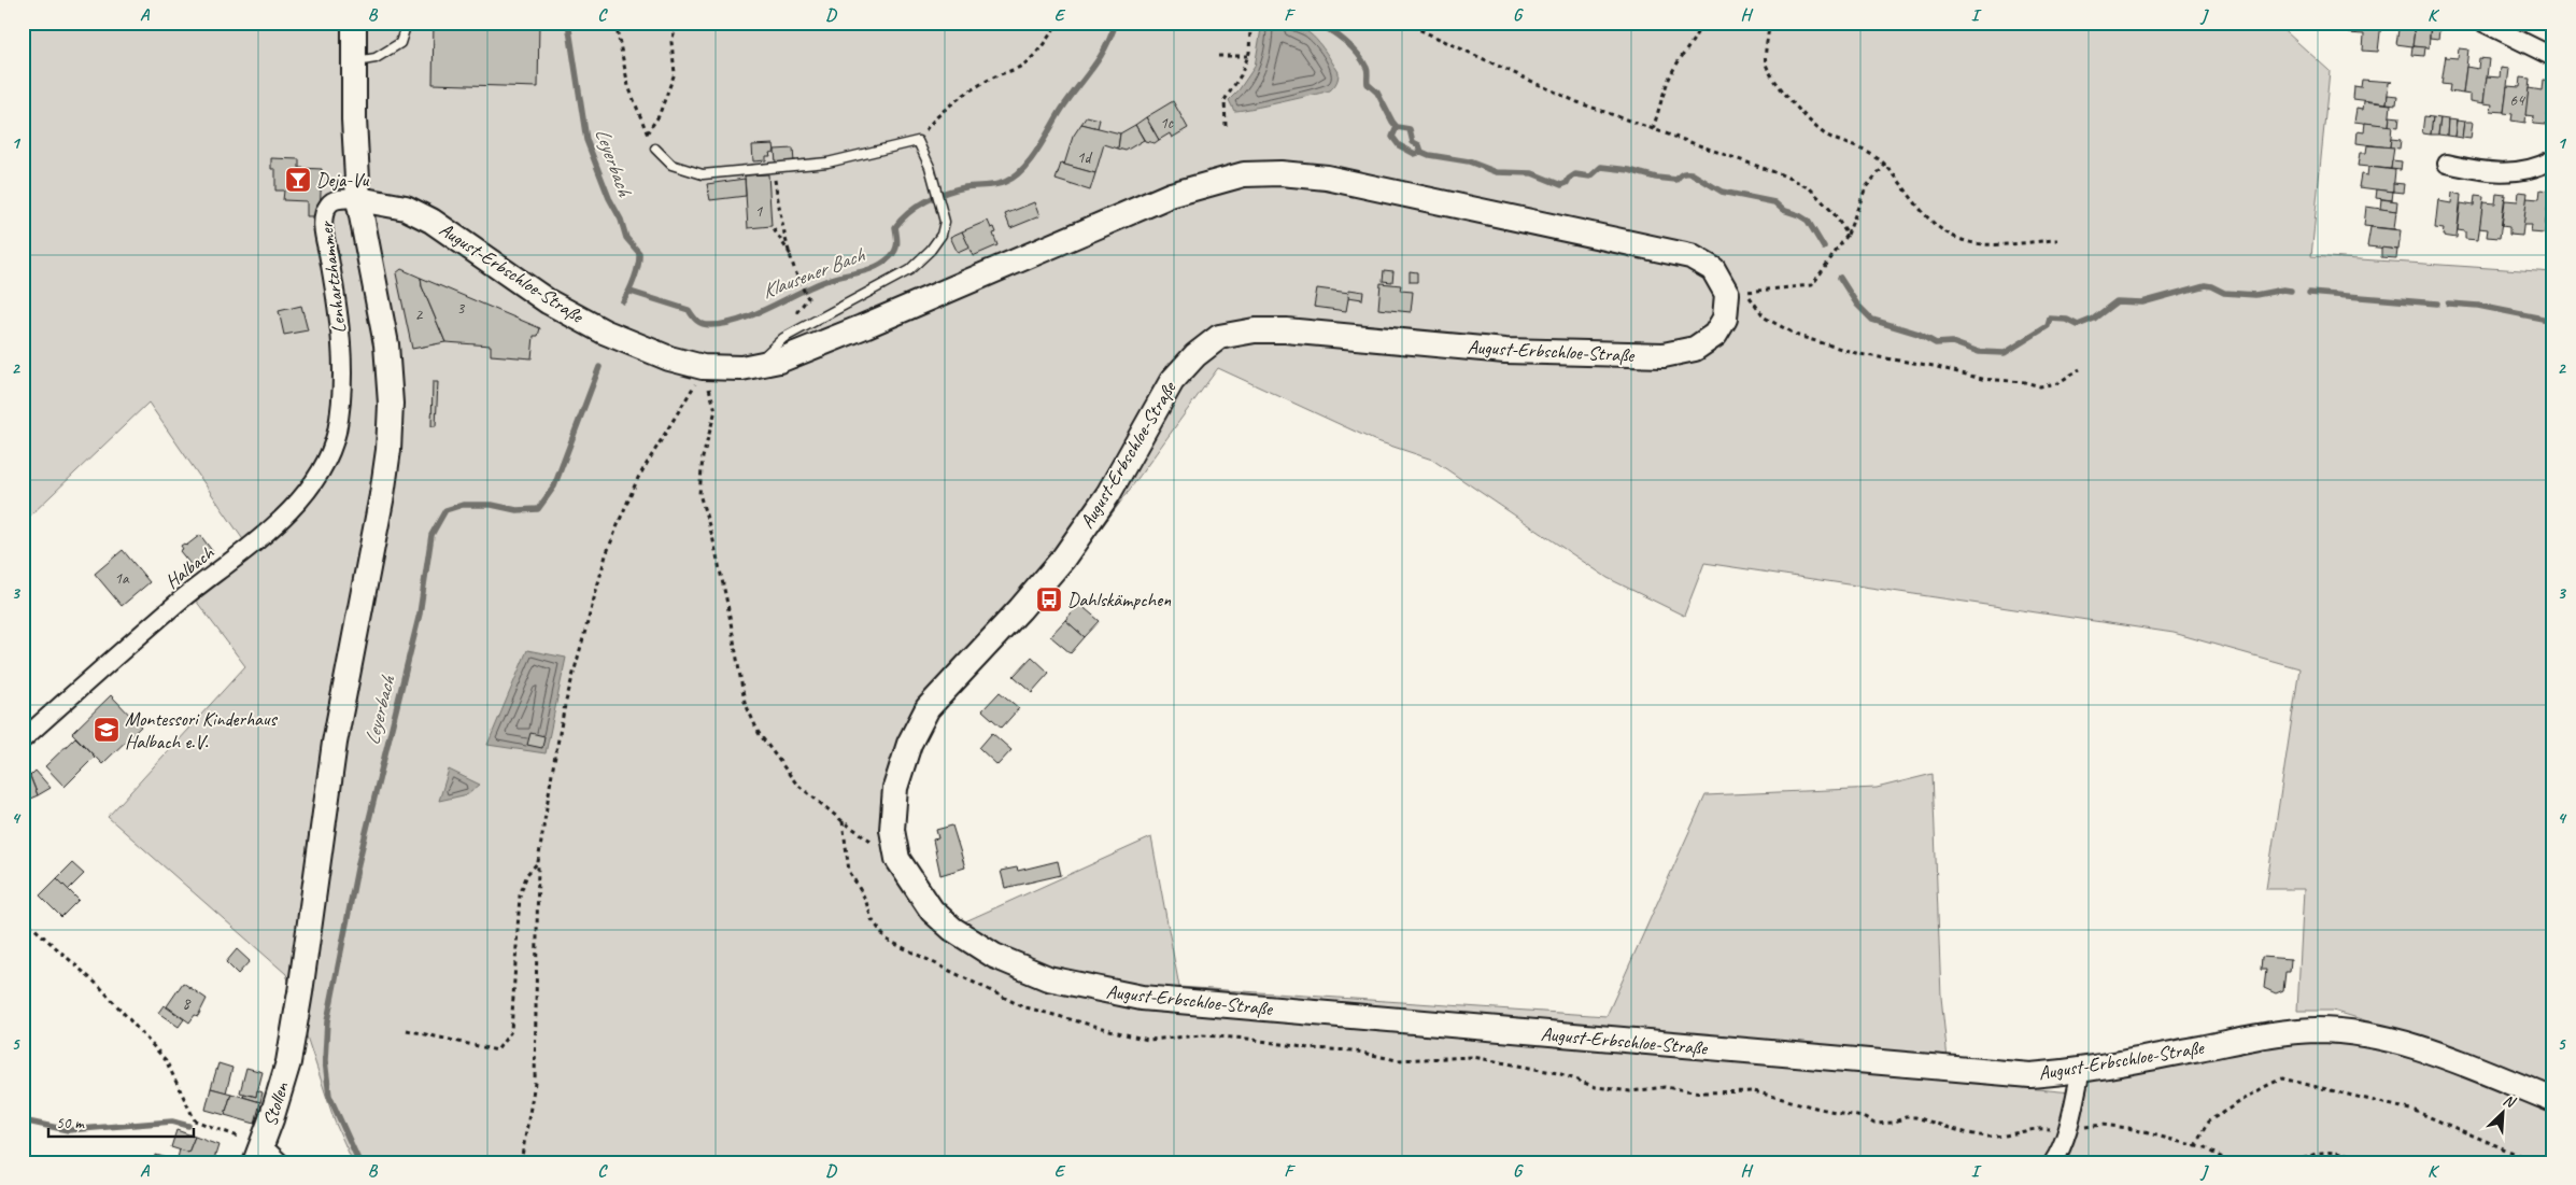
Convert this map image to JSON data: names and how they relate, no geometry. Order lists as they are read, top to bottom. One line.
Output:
{"streets":{"main road":["August-Erbschloe-Straße","Lenhartzhammer","Stollen"],"street":["Halbach"]},"crossings":[["August-Erbschloe-Straße","Lenhartzhammer"],["Lenhartzhammer","Halbach"],["Lenhartzhammer","Stollen"]],"water":["Leyerbach","Klausener Bach"],"places":{"bar":["Deja-Vu"],"bus stop":["Dahlskämpchen"],"school or university":["Montessori Kinderhaus Halbach e.V."]},"house_numbers":["64","1c","1d","1","3","2","1a","8"],"scale_bar":"50 m","north":"top right","grid":{"columns":["A","B","C","D","E","F","G","H","I","J","K"],"rows":["1","2","3","4","5"]}}
